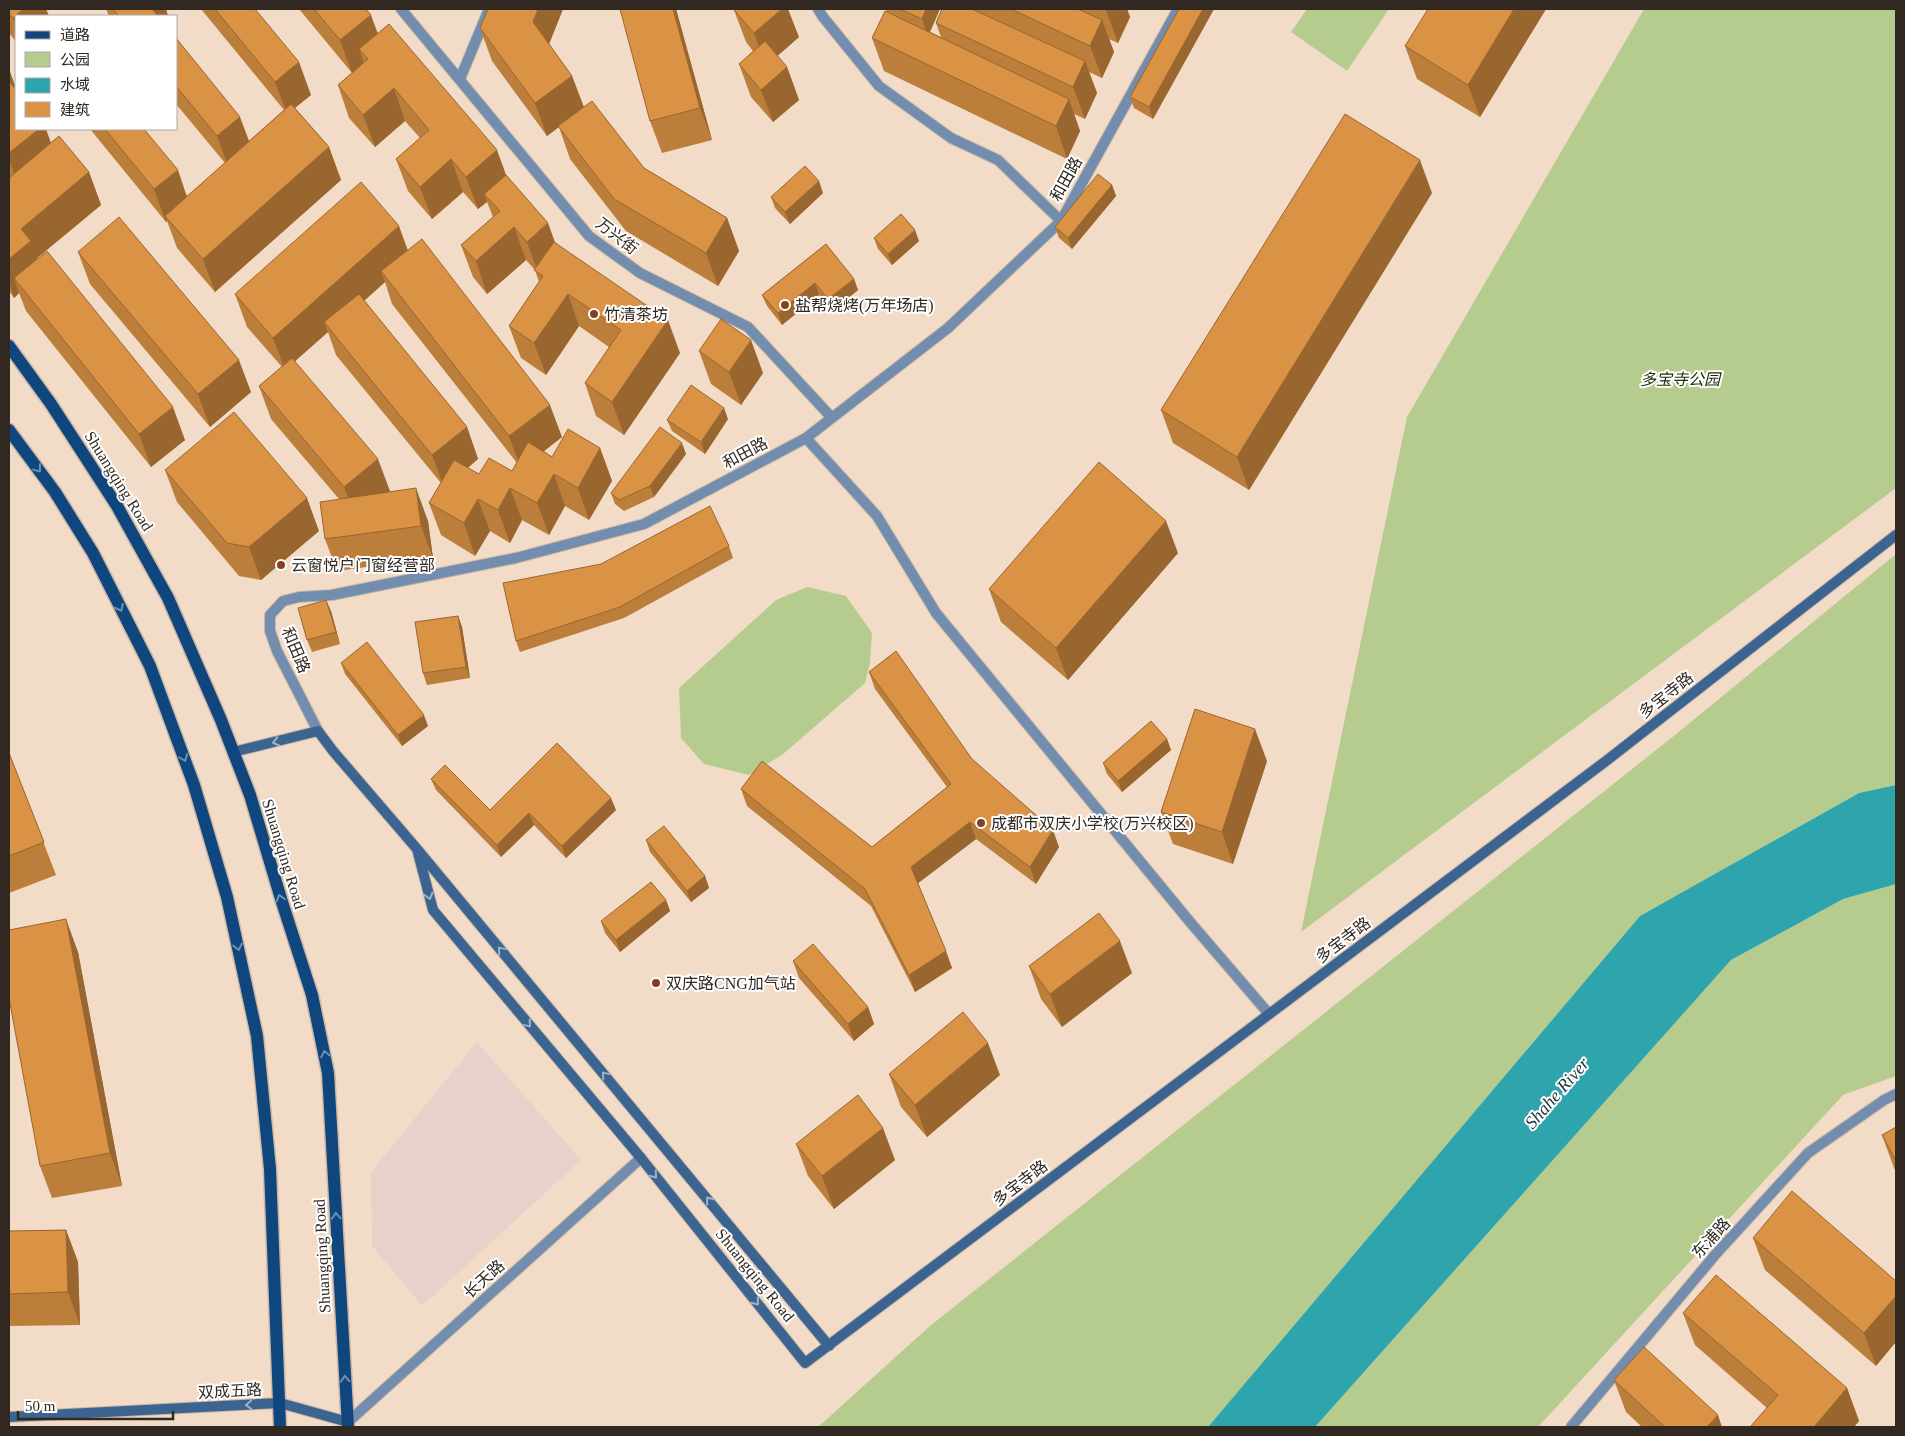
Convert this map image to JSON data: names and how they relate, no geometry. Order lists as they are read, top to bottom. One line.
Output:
{"streets":{"main road":["Shuangqing Road"],"street":["和田路","万兴街","多宝寺路","东浦路","长天路","双成五路"]},"crossings":[["和田路","万兴街"],["和田路","Shuangqing Road"],["Shuangqing Road","多宝寺路"],["Shuangqing Road","长天路"],["Shuangqing Road","双成五路"],["长天路","双成五路"]],"one_way":["双成五路"],"water":["Shahe River"],"parks":["多宝寺公园"],"places":["盐帮烧烤(万年场店)","竹清茶坊","云窗悦户门窗经营部","成都市双庆小学校(万兴校区)","双庆路CNG加气站"],"legend":["道路","公园","水域","建筑"],"scale_bar":"50 m"}
